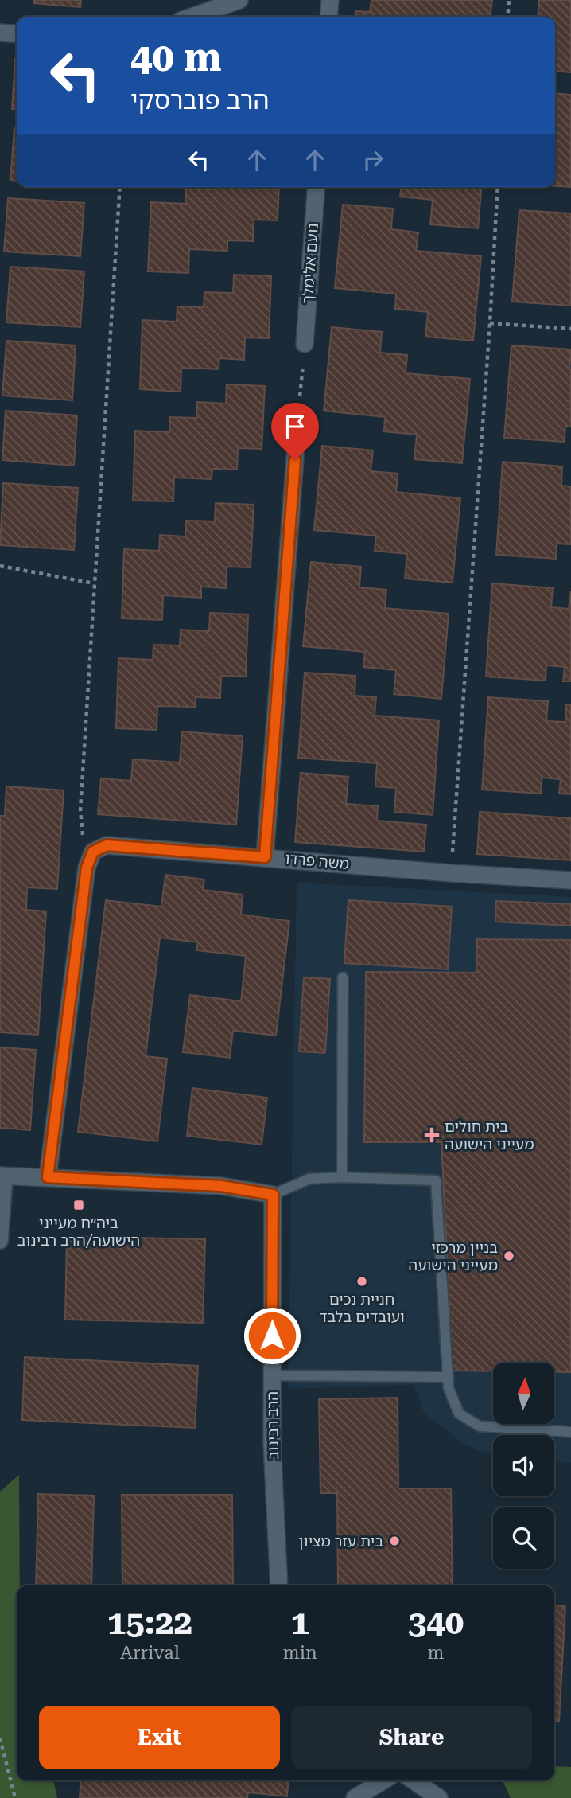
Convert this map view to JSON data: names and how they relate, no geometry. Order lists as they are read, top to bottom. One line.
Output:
{"streets":{"street":["נועם אלימלך","משה פרדו","הרב רבינוב"]},"places":{"health":["בית חולים מעייני הישועה"],"transit":["ביה״ח מעייני הישועה/הרב רבינוב"],"other":["בניין מרכזי מעייני הישועה","חניית נכים ועובדים בלבד","בית עזר מציון"]},"north":"top","page":{"turn":["40 m","הרב פוברסקי"],"eta":["15:22","Arrival","1","min","340","m"],"buttons":["Exit","Share"]}}
